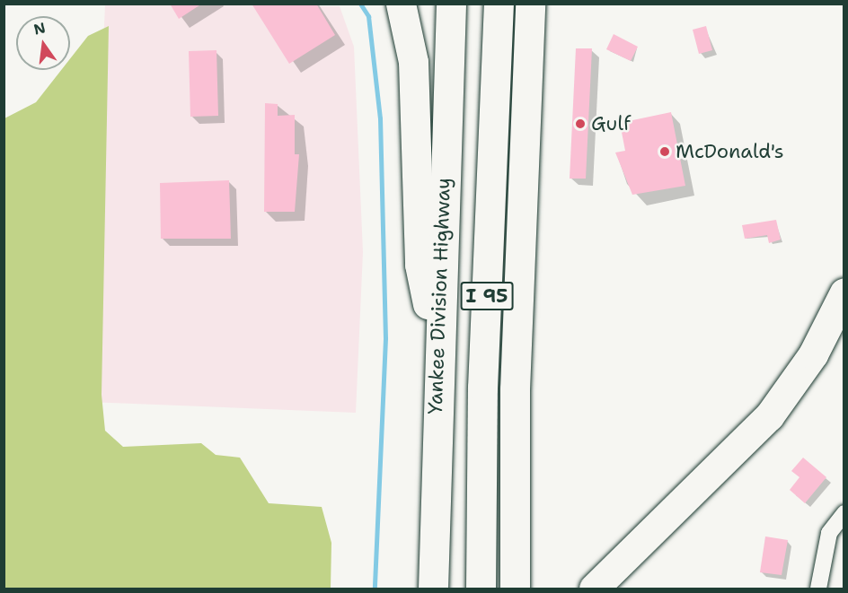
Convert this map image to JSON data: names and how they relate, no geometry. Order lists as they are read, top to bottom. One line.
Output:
{"streets":{"highway":["Yankee Division Highway","I 95"]},"places":["Gulf","McDonald's"],"north":"top"}
